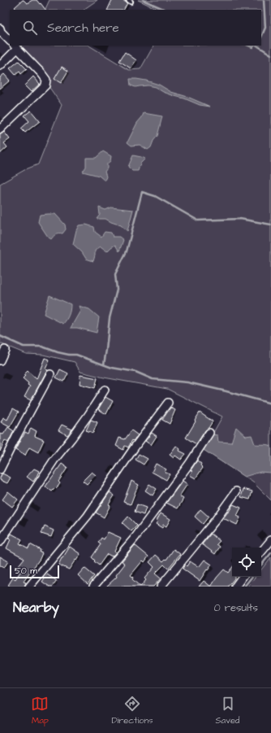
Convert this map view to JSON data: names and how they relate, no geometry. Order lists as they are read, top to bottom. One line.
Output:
{"scale_bar":"50 m","page":{"search":"Search here","scale":"50 m","heading":["Nearby","0 results"],"nav":["Map","Directions","Saved"]}}
